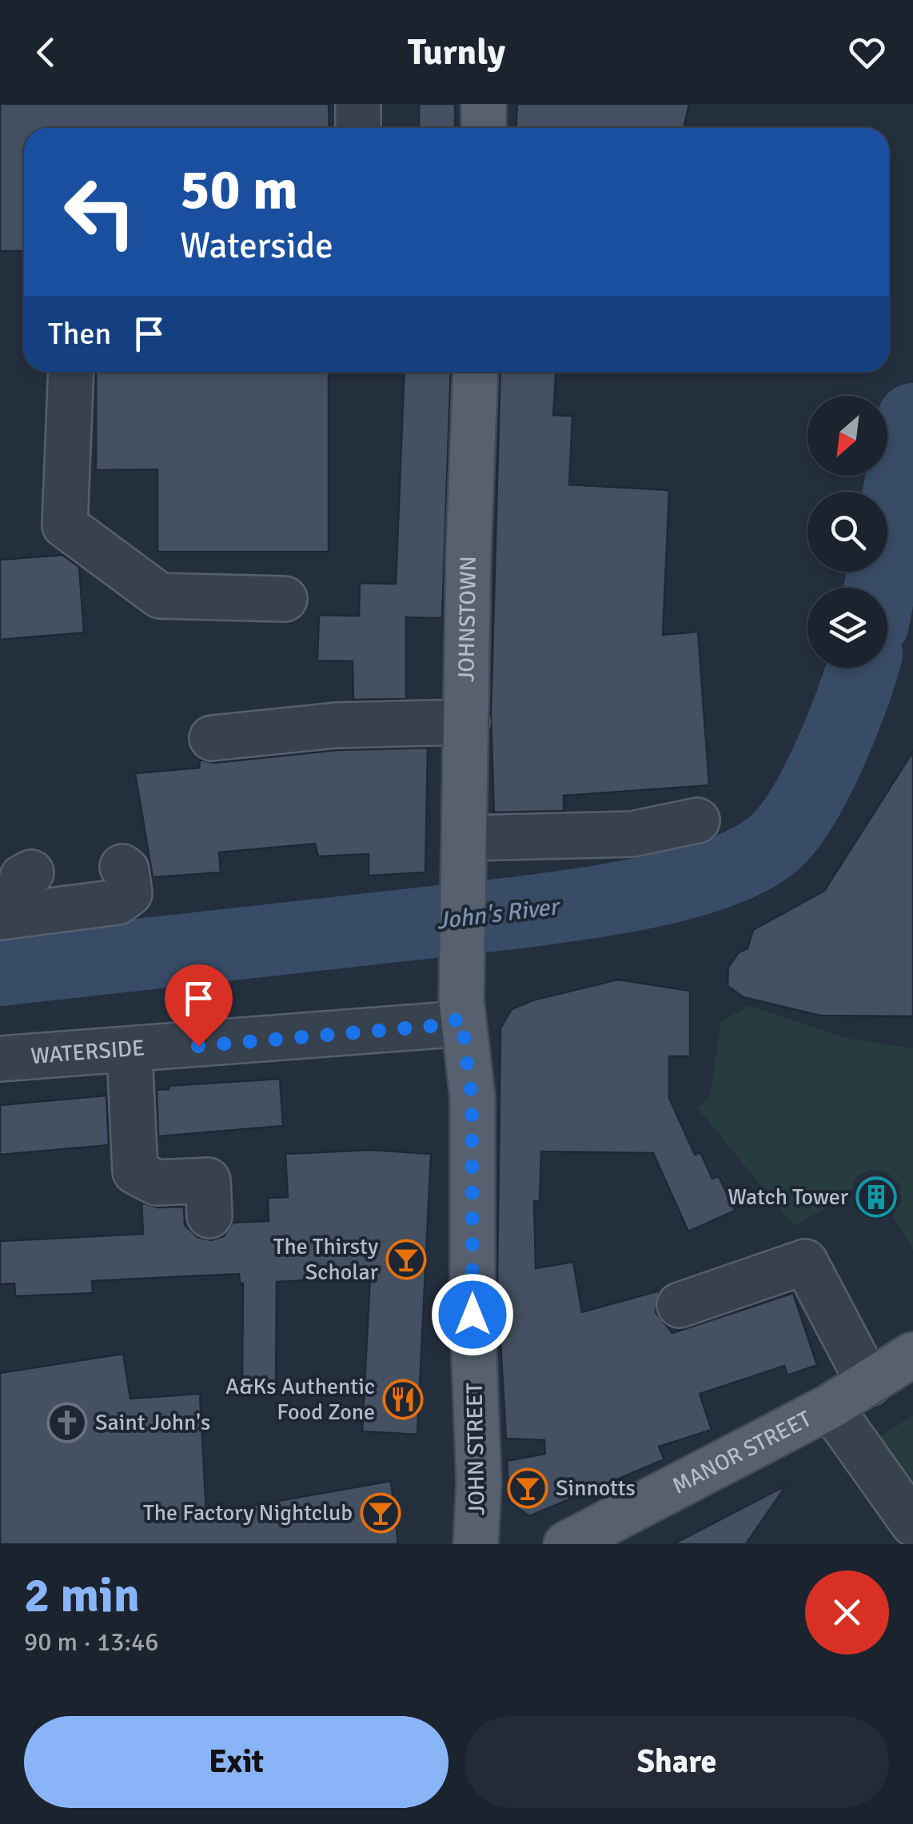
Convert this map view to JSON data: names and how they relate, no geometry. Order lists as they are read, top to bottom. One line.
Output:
{"streets":{"main road":["JOHNSTOWN","JOHN STREET","MANOR STREET"],"street":["WATERSIDE"]},"crossings":[["JOHNSTOWN","JOHN STREET"],["WATERSIDE","JOHN STREET"]],"water":["John's River"],"places":{"building":["Watch Tower"],"bar":["The Thirsty Scholar","Sinnotts","The Factory Nightclub"],"restaurant":["A&Ks Authentic Food Zone"],"church":["Saint John's"]},"north":"bottom left","page":{"header":"Turnly","turn":["50 m","Waterside"],"then":"Then","heading":["2 min","90 m · 13:46"],"buttons":["Exit","Share"]}}
